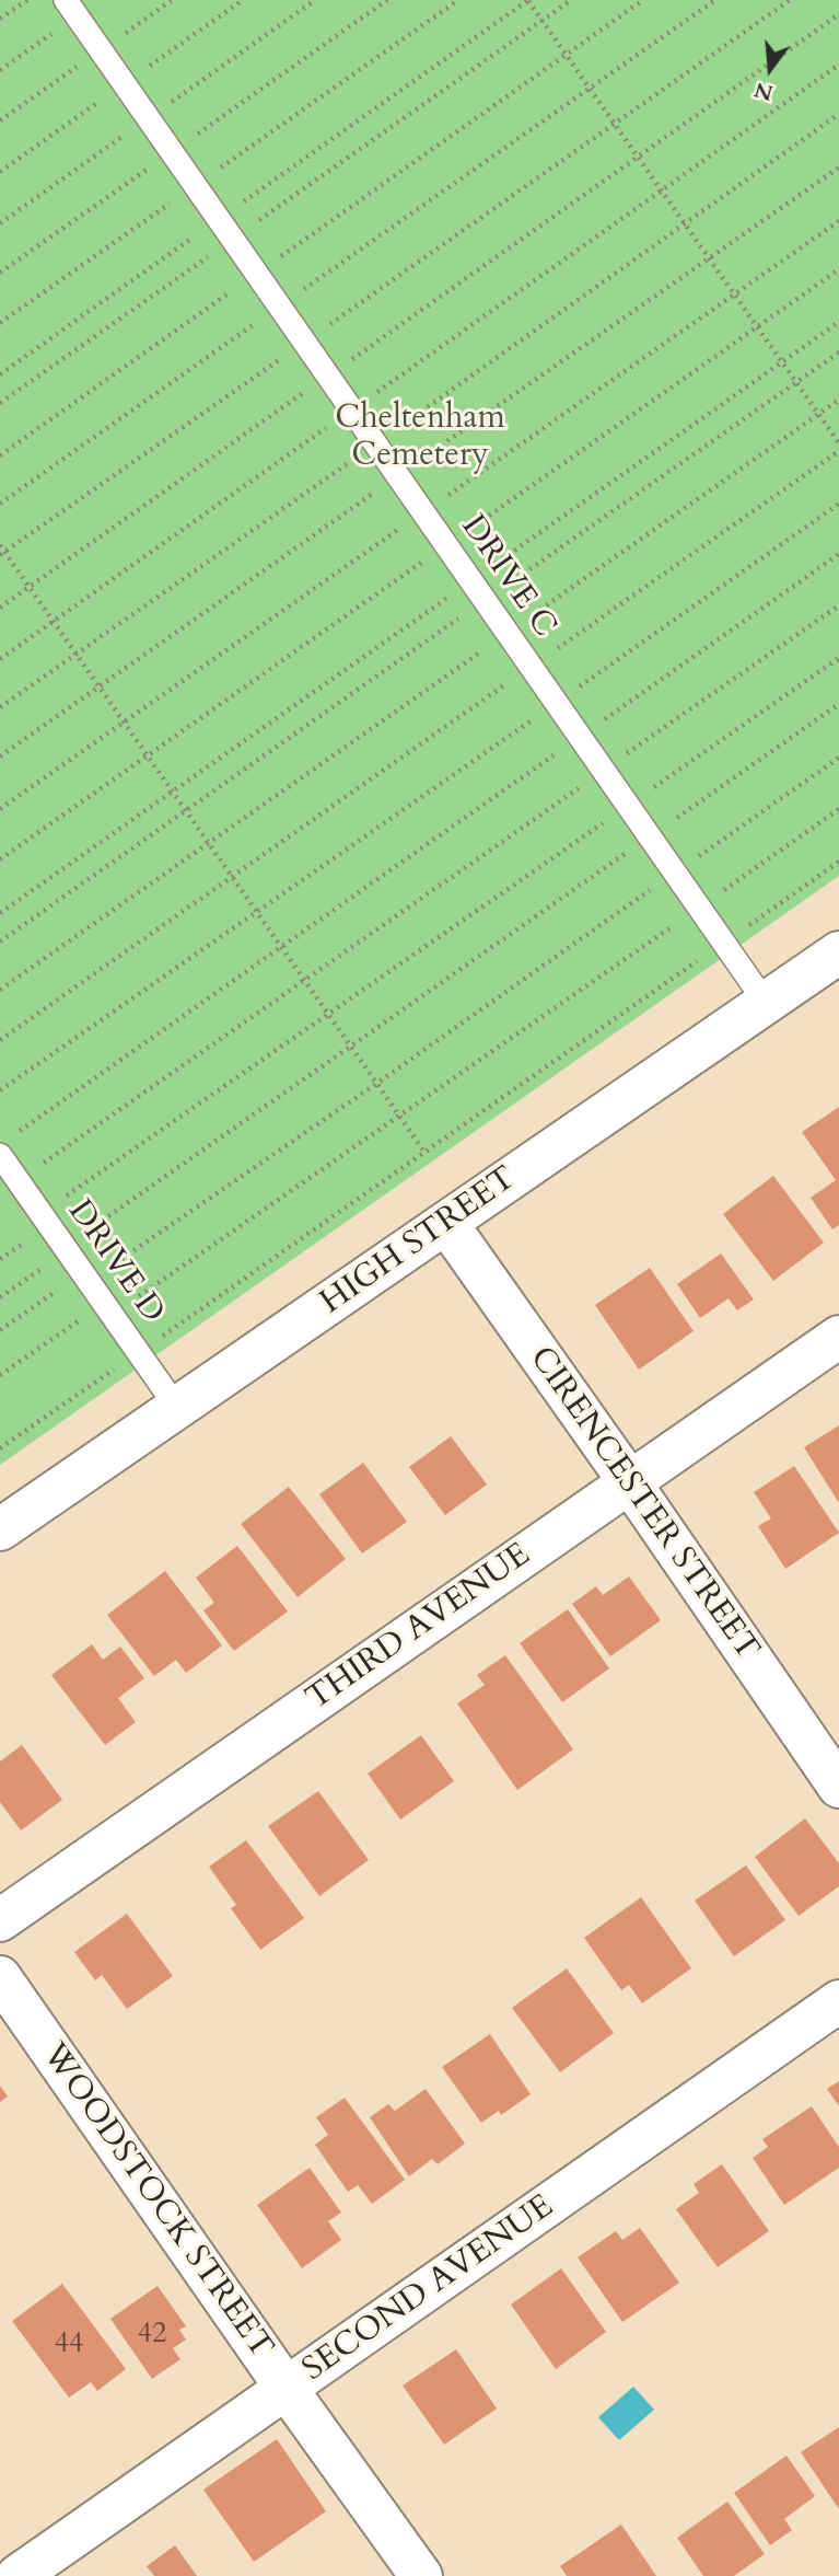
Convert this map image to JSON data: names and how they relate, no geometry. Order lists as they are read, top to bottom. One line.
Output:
{"streets":{"street":["HIGH STREET","CIRENCESTER STREET","THIRD AVENUE","WOODSTOCK STREET","SECOND AVENUE"],"lane":["DRIVE C","DRIVE D"]},"crossings":[["DRIVE C","HIGH STREET"],["HIGH STREET","DRIVE D"],["HIGH STREET","CIRENCESTER STREET"],["CIRENCESTER STREET","THIRD AVENUE"],["WOODSTOCK STREET","SECOND AVENUE"]],"parks":["Cheltenham Cemetery"],"house_numbers":["42","44"],"north":"bottom"}
